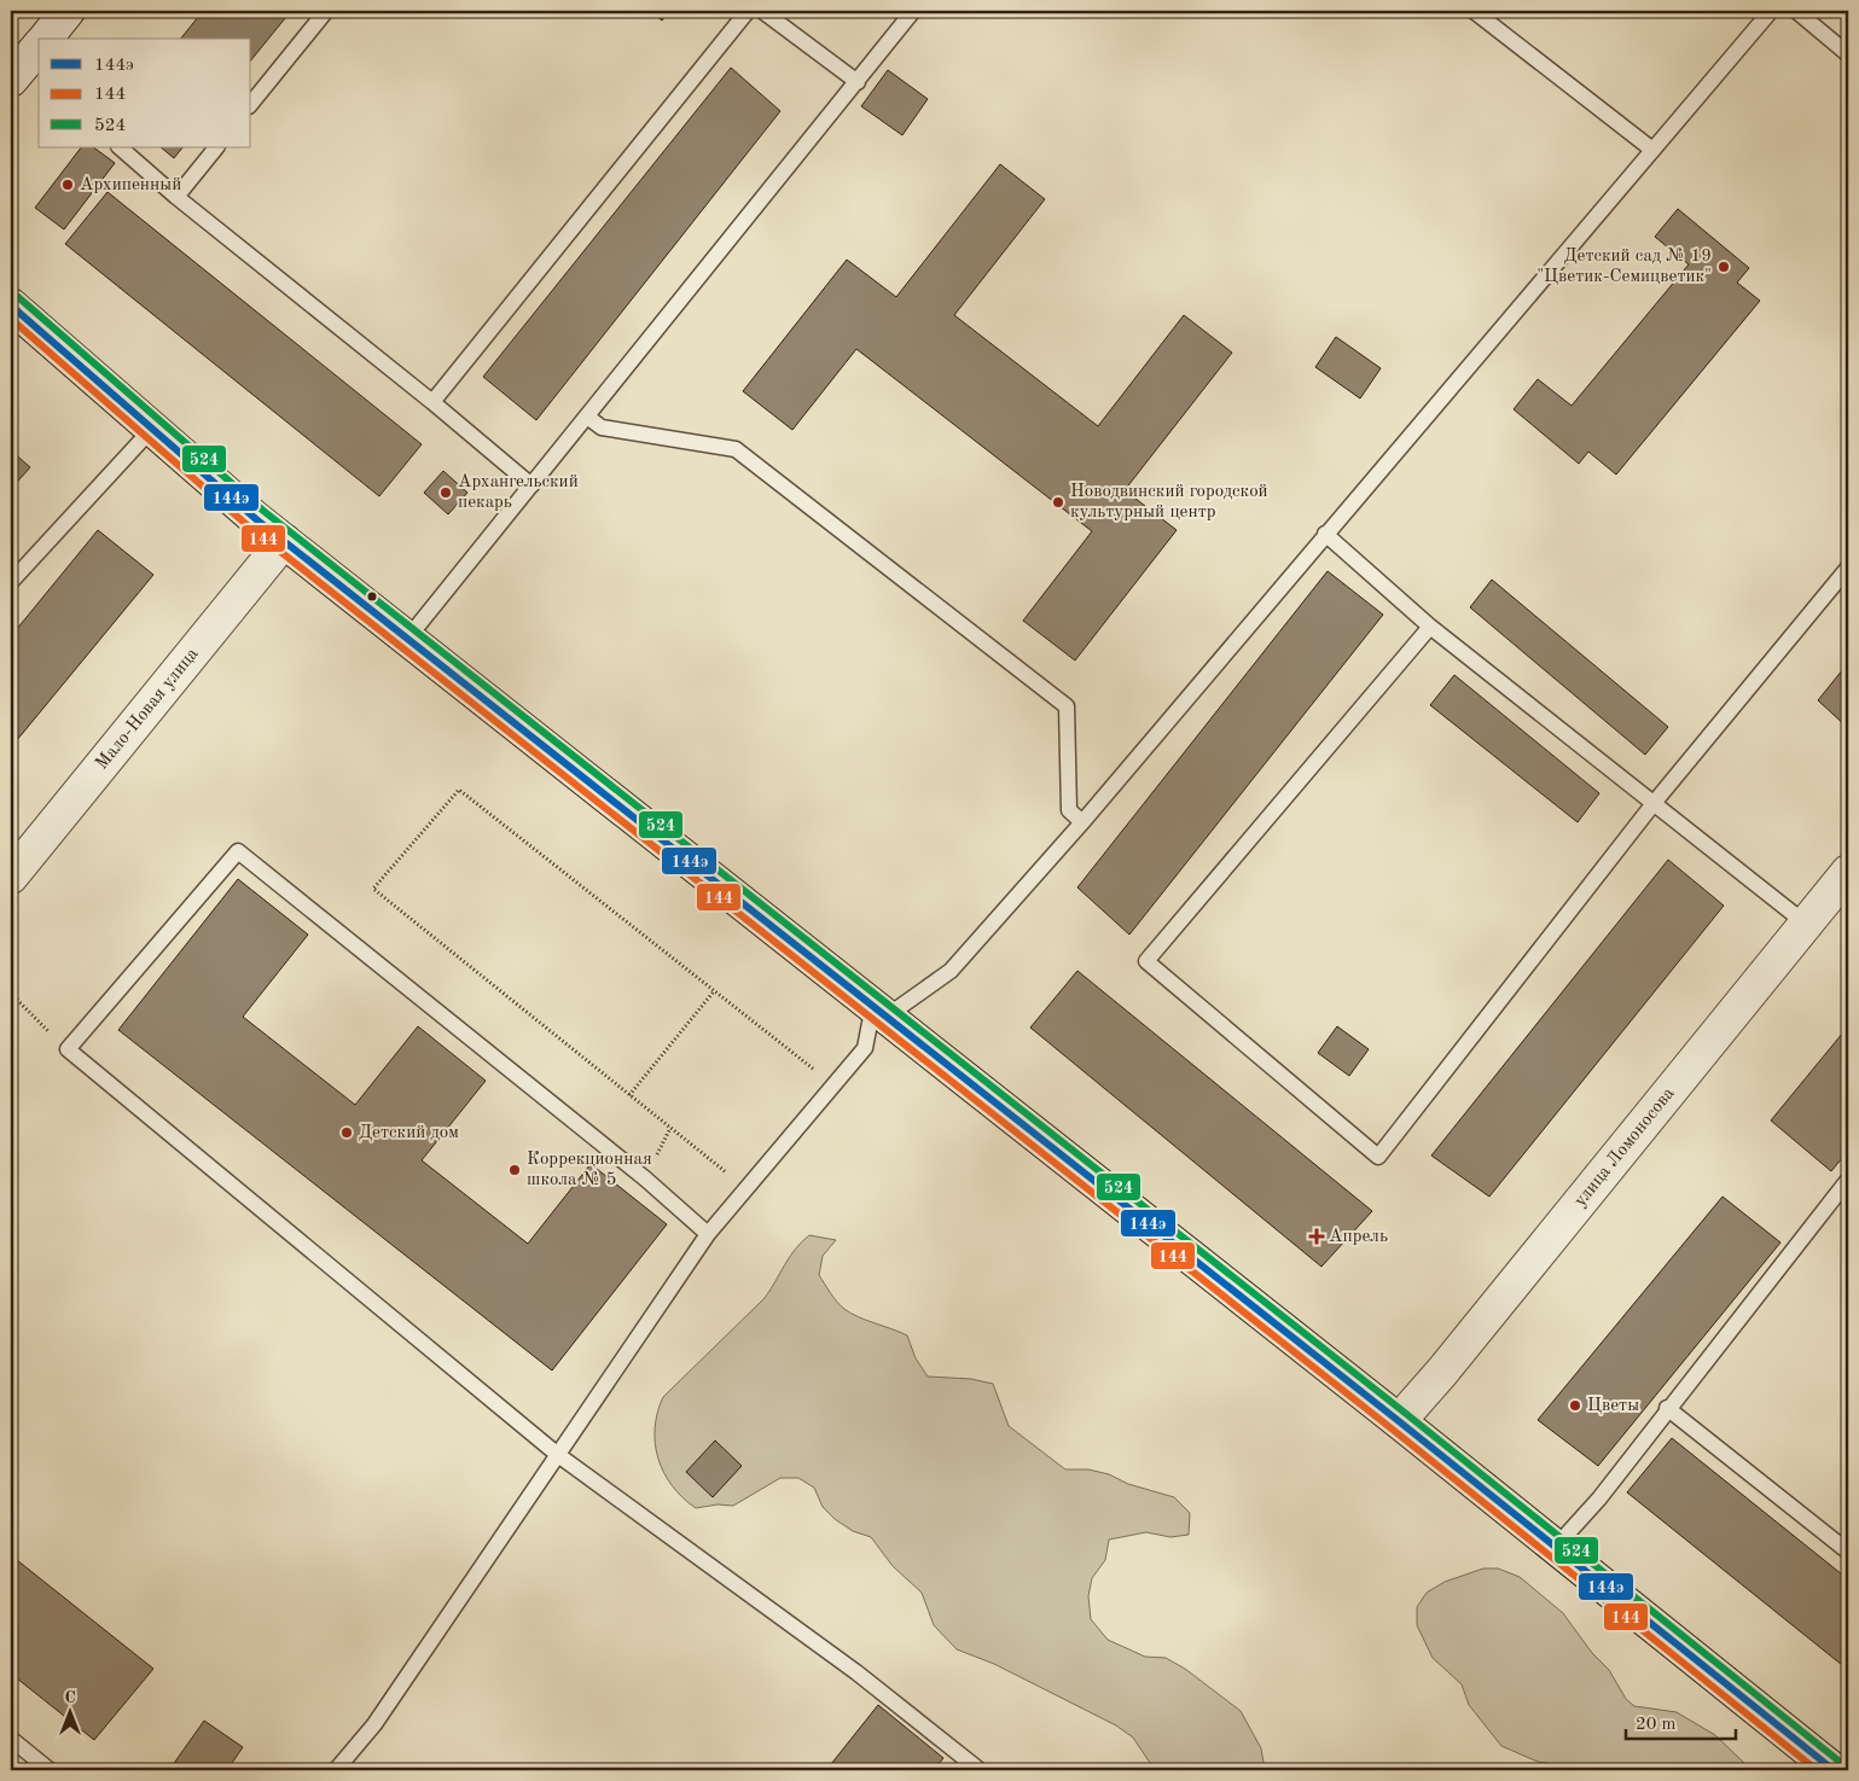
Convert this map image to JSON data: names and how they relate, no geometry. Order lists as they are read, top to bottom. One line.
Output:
{"streets":{"street":["Мало-Новая улица","улица Ломоносова"]},"places":{"other":["Архипенный","Детский сад № 19 \"Цветик-Семицветик\"","Архангельский пекарь","Новодвинский городской культурный центр","Детский дом","Коррекционная школа № 5","Цветы"],"health":["Апрель"]},"lines":["transit line 524","transit line 144э","transit line 144"],"legend":["144э","144","524"],"scale_bar":"20 m","north":"top"}
